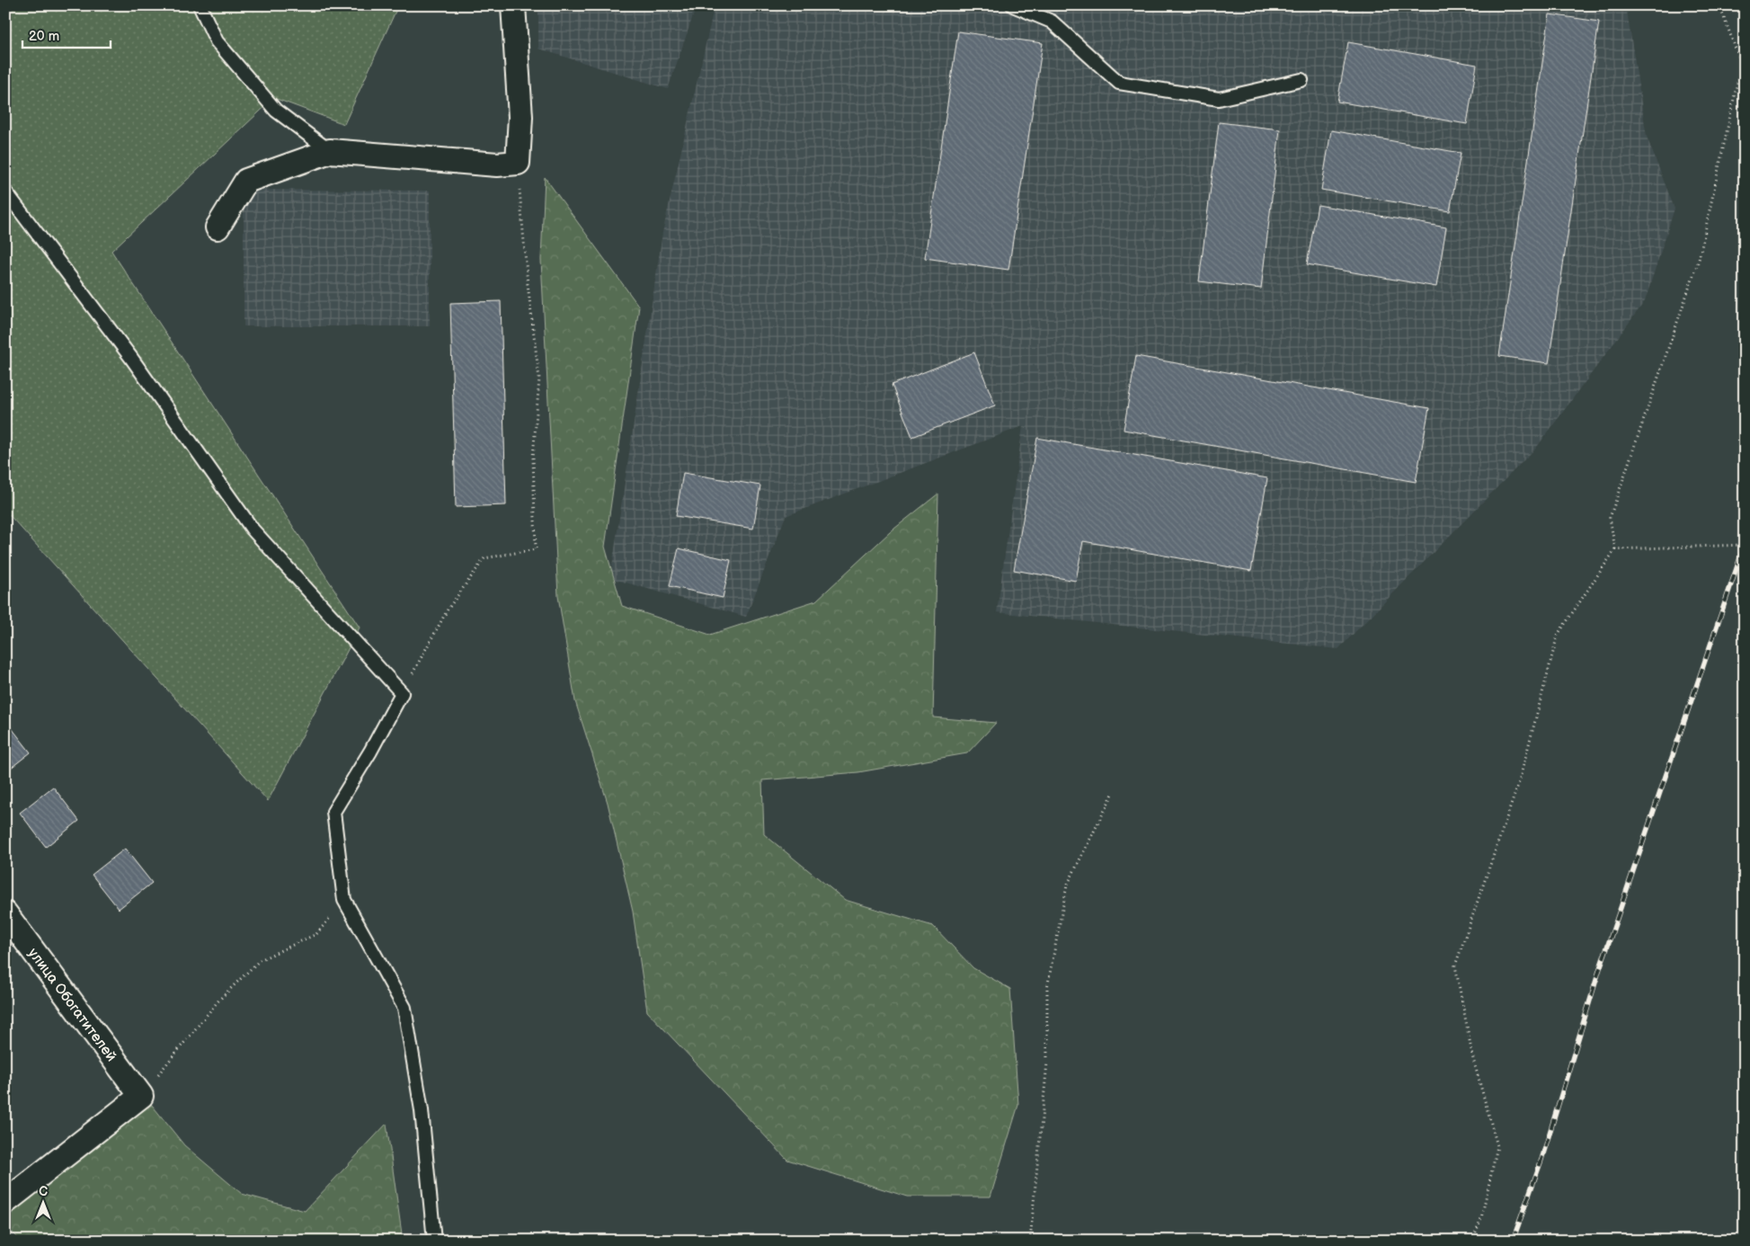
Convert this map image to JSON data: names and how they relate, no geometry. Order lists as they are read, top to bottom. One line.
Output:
{"streets":{"street":["улица Обогатителей"]},"scale_bar":"20 m","north":"top"}
